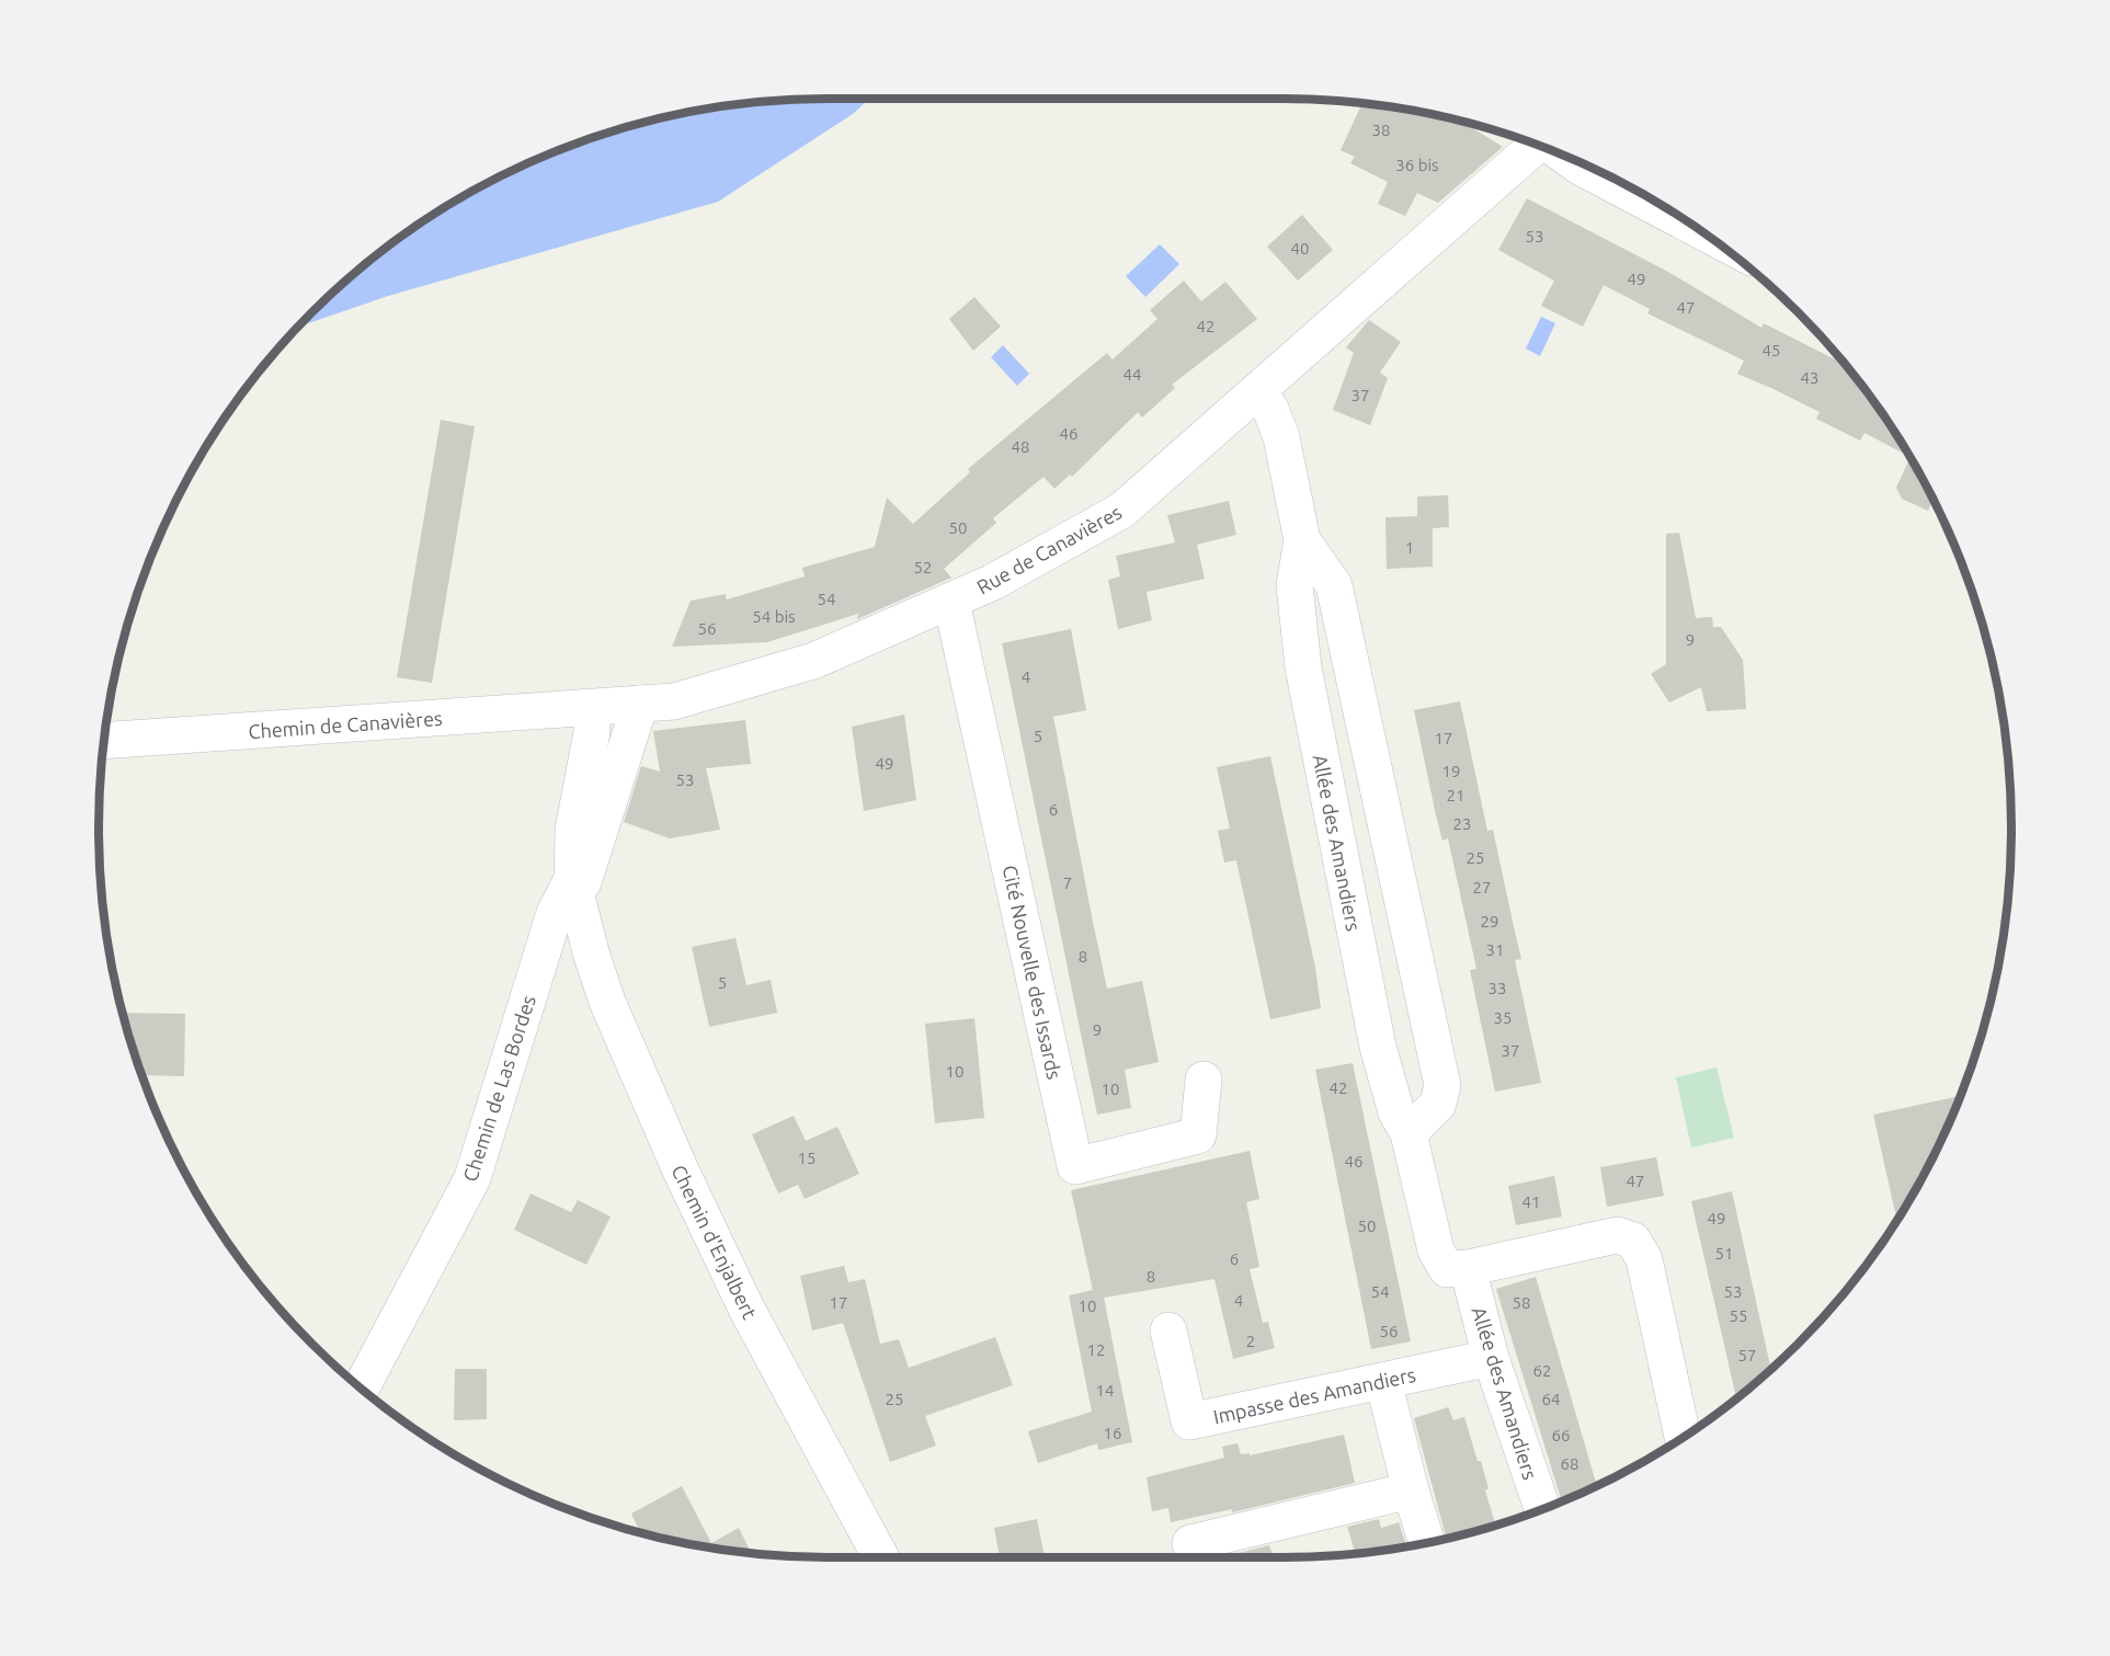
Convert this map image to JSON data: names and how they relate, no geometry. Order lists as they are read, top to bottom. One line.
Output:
{"streets":{"street":["Rue de Canavières","Chemin de Canavières","Allée des Amandiers","Cité Nouvelle des Issards","Chemin de Las Bordes","Chemin d'Enjalbert","Impasse des Amandiers"]},"crossings":[["Rue de Canavières","Chemin de Canavières"],["Rue de Canavières","Allée des Amandiers"],["Rue de Canavières","Cité Nouvelle des Issards"],["Rue de Canavières","Chemin d'Enjalbert"],["Chemin de Canavières","Chemin d'Enjalbert"],["Allée des Amandiers","Impasse des Amandiers"],["Chemin de Las Bordes","Chemin d'Enjalbert"]],"house_numbers":["38","36 bis","53","40","49","47","42","45","44","43","37","46","48","50","1","52","54","54 bis","56","9","4","5","17","49","19","53","21","6","23","25","7","27","29","31","8","5","33","35","9","37","10","42","10","15","46","47","41","49","50","51","6","8","54","53","4","17","58","10","55","56","2","12","57","62","14","25","64","16","66","68"]}
